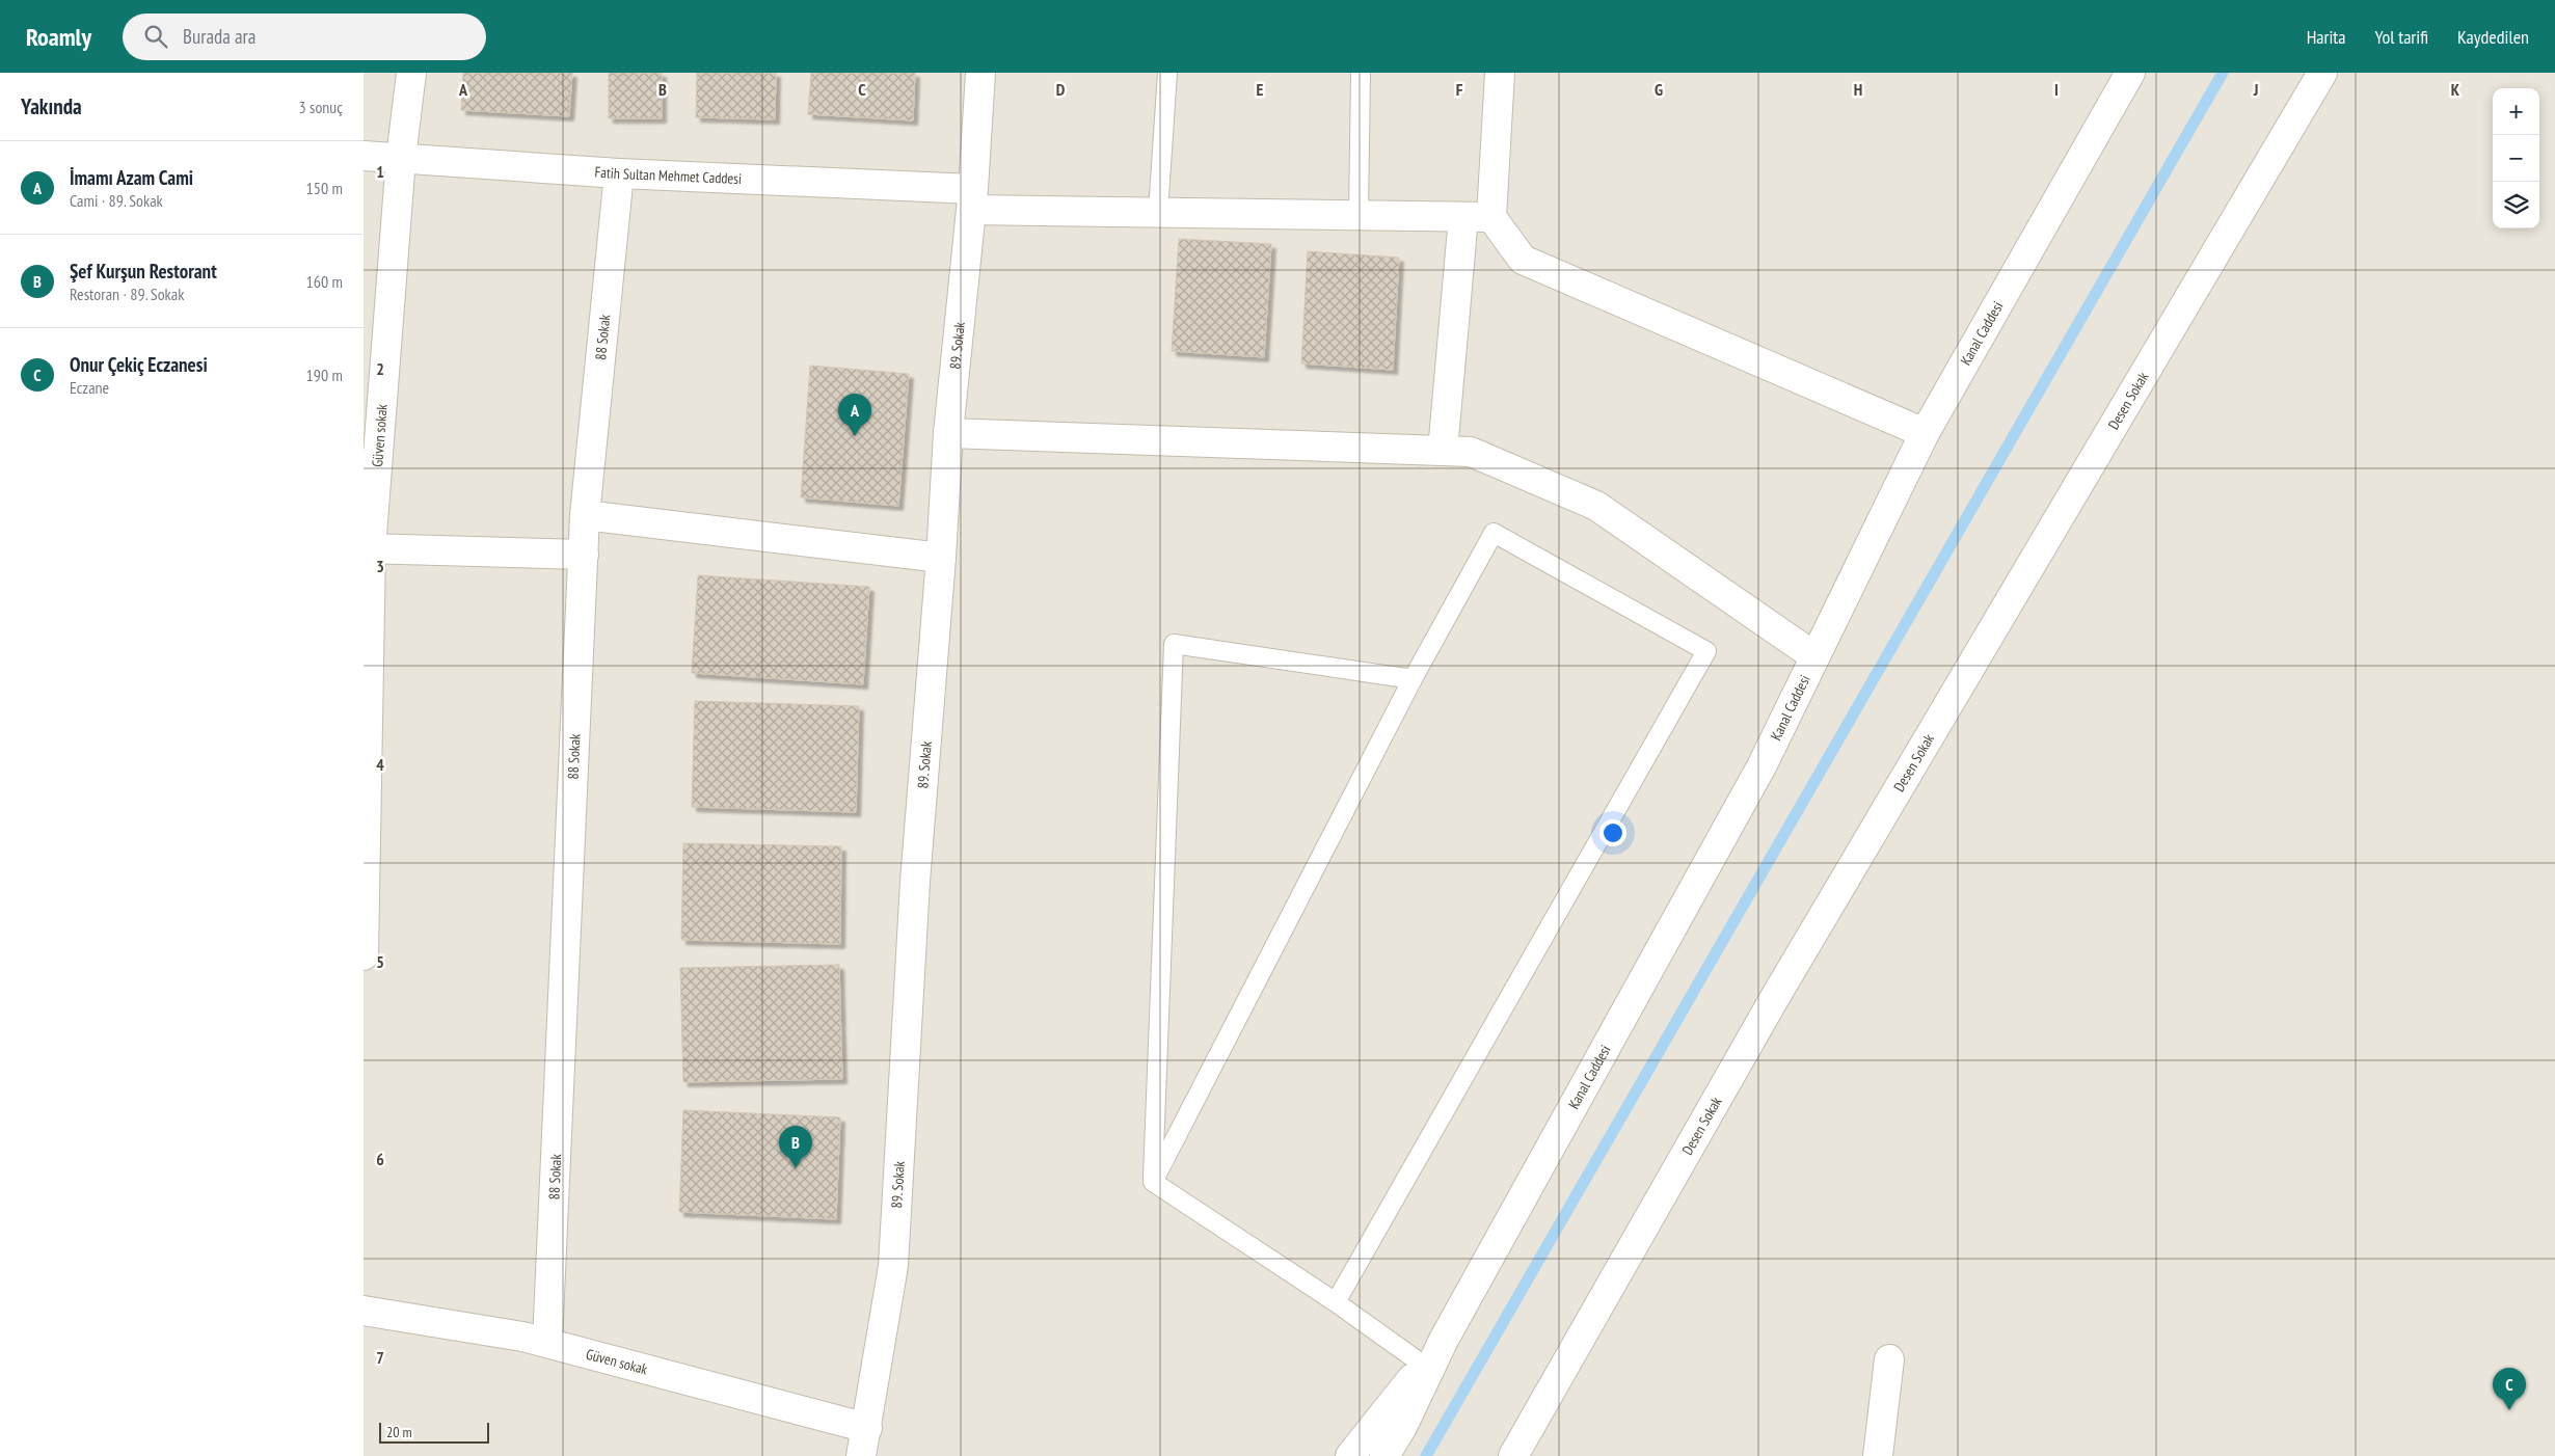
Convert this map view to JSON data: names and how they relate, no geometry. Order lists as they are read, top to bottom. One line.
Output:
{"streets":{"street":["Fatih Sultan Mehmet Caddesi","Kanal Caddesi","88 Sokak","89. Sokak","Desen Sokak","Güven sokak"]},"crossings":[["Fatih Sultan Mehmet Caddesi","88 Sokak"],["Fatih Sultan Mehmet Caddesi","89. Sokak"],["Fatih Sultan Mehmet Caddesi","Güven sokak"],["88 Sokak","Güven sokak"],["89. Sokak","Güven sokak"]],"scale_bar":"20 m","page":{"header":"Roamly","search":"Burada ara","nav":["Harita","Yol tarifi","Kaydedilen"],"heading":["Yakında","3 sonuç"],"map_buttons":["+","−"],"list":[{"mark":"A","name":"İmamı Azam Cami","note":"Cami · 89. Sokak","value":"150 m"},{"mark":"B","name":"Şef Kurşun Restorant","note":"Restoran · 89. Sokak","value":"160 m"},{"mark":"C","name":"Onur Çekiç Eczanesi","note":"Eczane","value":"190 m"}],"pins":["A","B","C"],"scale":"20 m"},"grid":{"columns":["A","B","C","D","E","F","G","H","I","J","K"],"rows":["1","2","3","4","5","6","7"]}}
